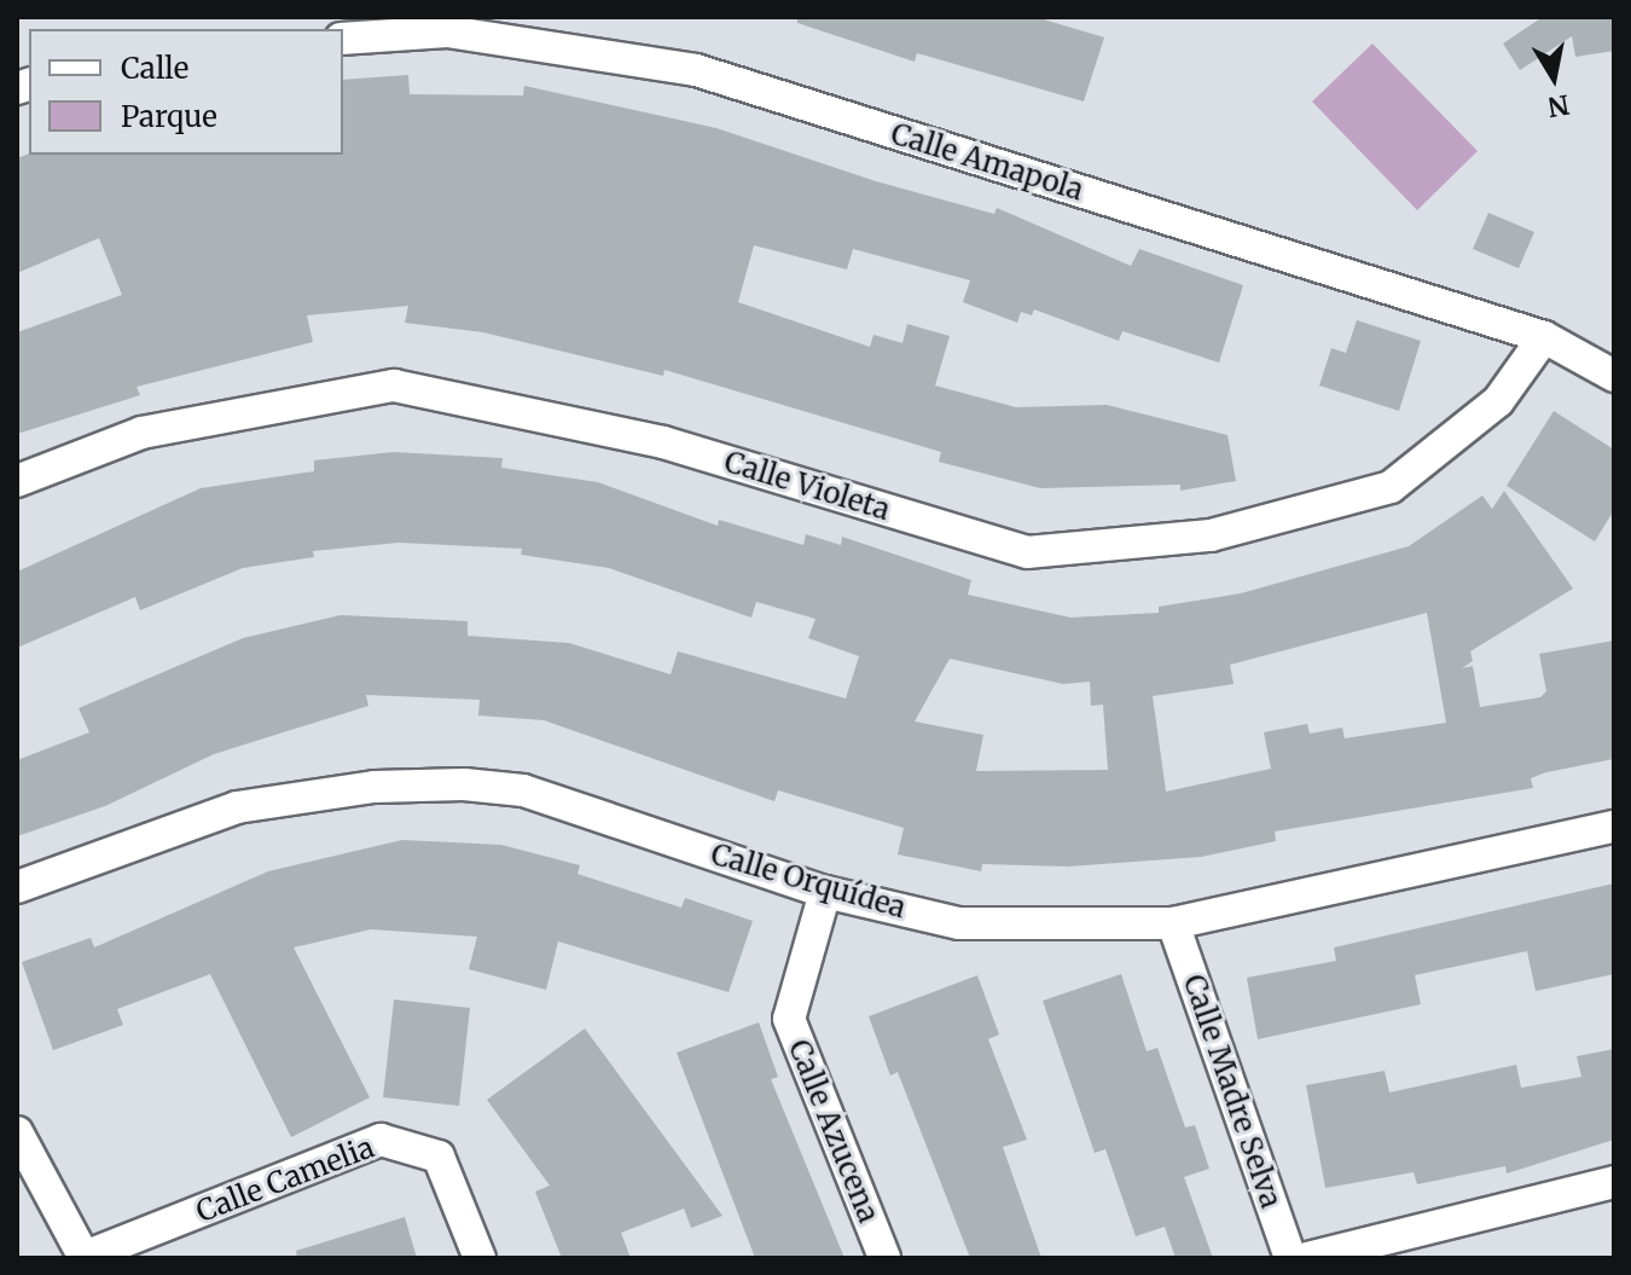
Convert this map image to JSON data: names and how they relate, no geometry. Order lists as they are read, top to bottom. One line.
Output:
{"streets":{"street":["Calle Amapola","Calle Violeta","Calle Orquídea","Calle Madre Selva","Calle Azucena","Calle Camelia"]},"crossings":[["Calle Amapola","Calle Violeta"],["Calle Orquídea","Calle Madre Selva"],["Calle Orquídea","Calle Azucena"]],"legend":["Calle","Parque"],"north":"bottom"}
